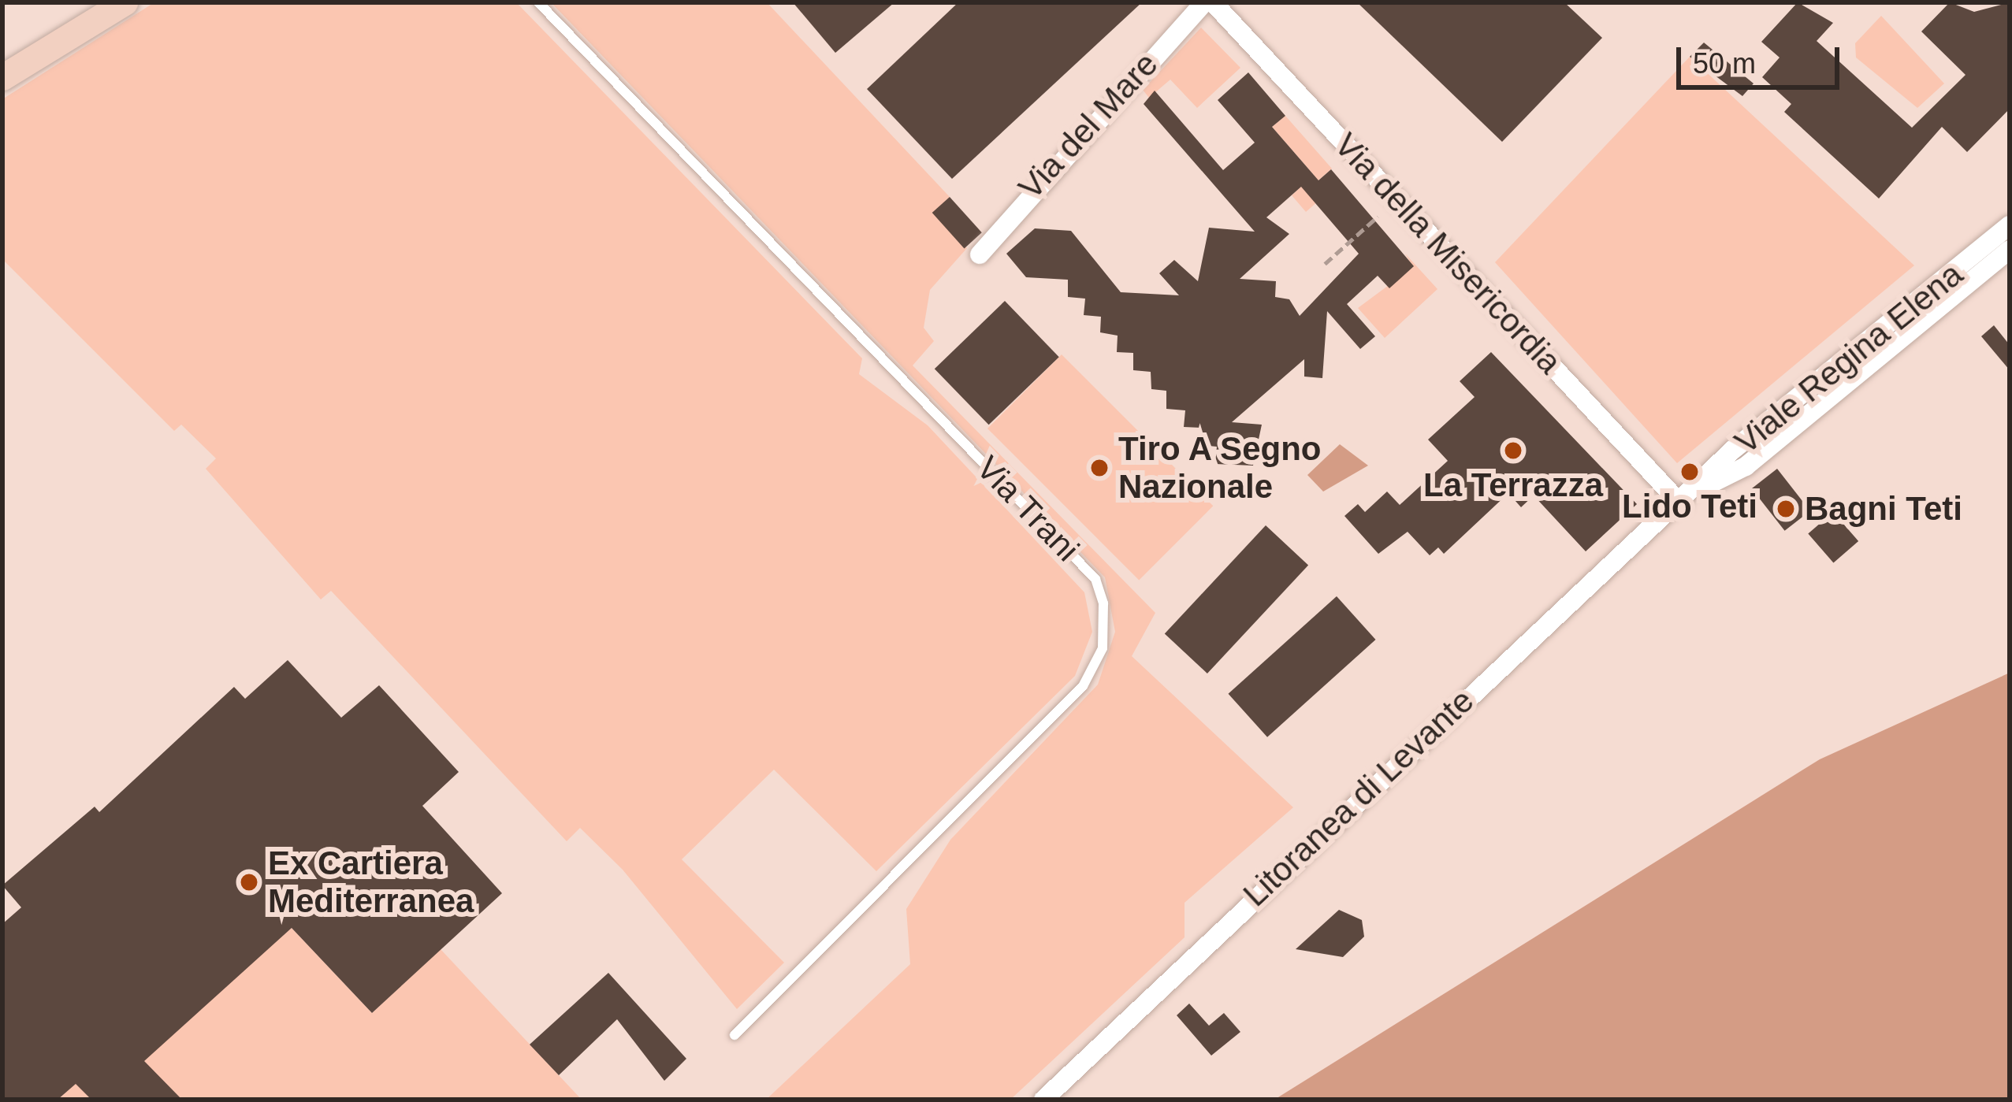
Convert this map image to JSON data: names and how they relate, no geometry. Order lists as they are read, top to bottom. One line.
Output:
{"streets":{"street":["Via del Mare","Via della Misericordia","Viale Regina Elena","Litoranea di Levante"],"lane":["Via Trani"]},"crossings":[["Via della Misericordia","Viale Regina Elena"],["Via della Misericordia","Litoranea di Levante"],["Viale Regina Elena","Litoranea di Levante"]],"places":["La Terrazza","Tiro A Segno Nazionale","Lido Teti","Bagni Teti","Ex Cartiera Mediterranea"],"scale_bar":"50 m"}
